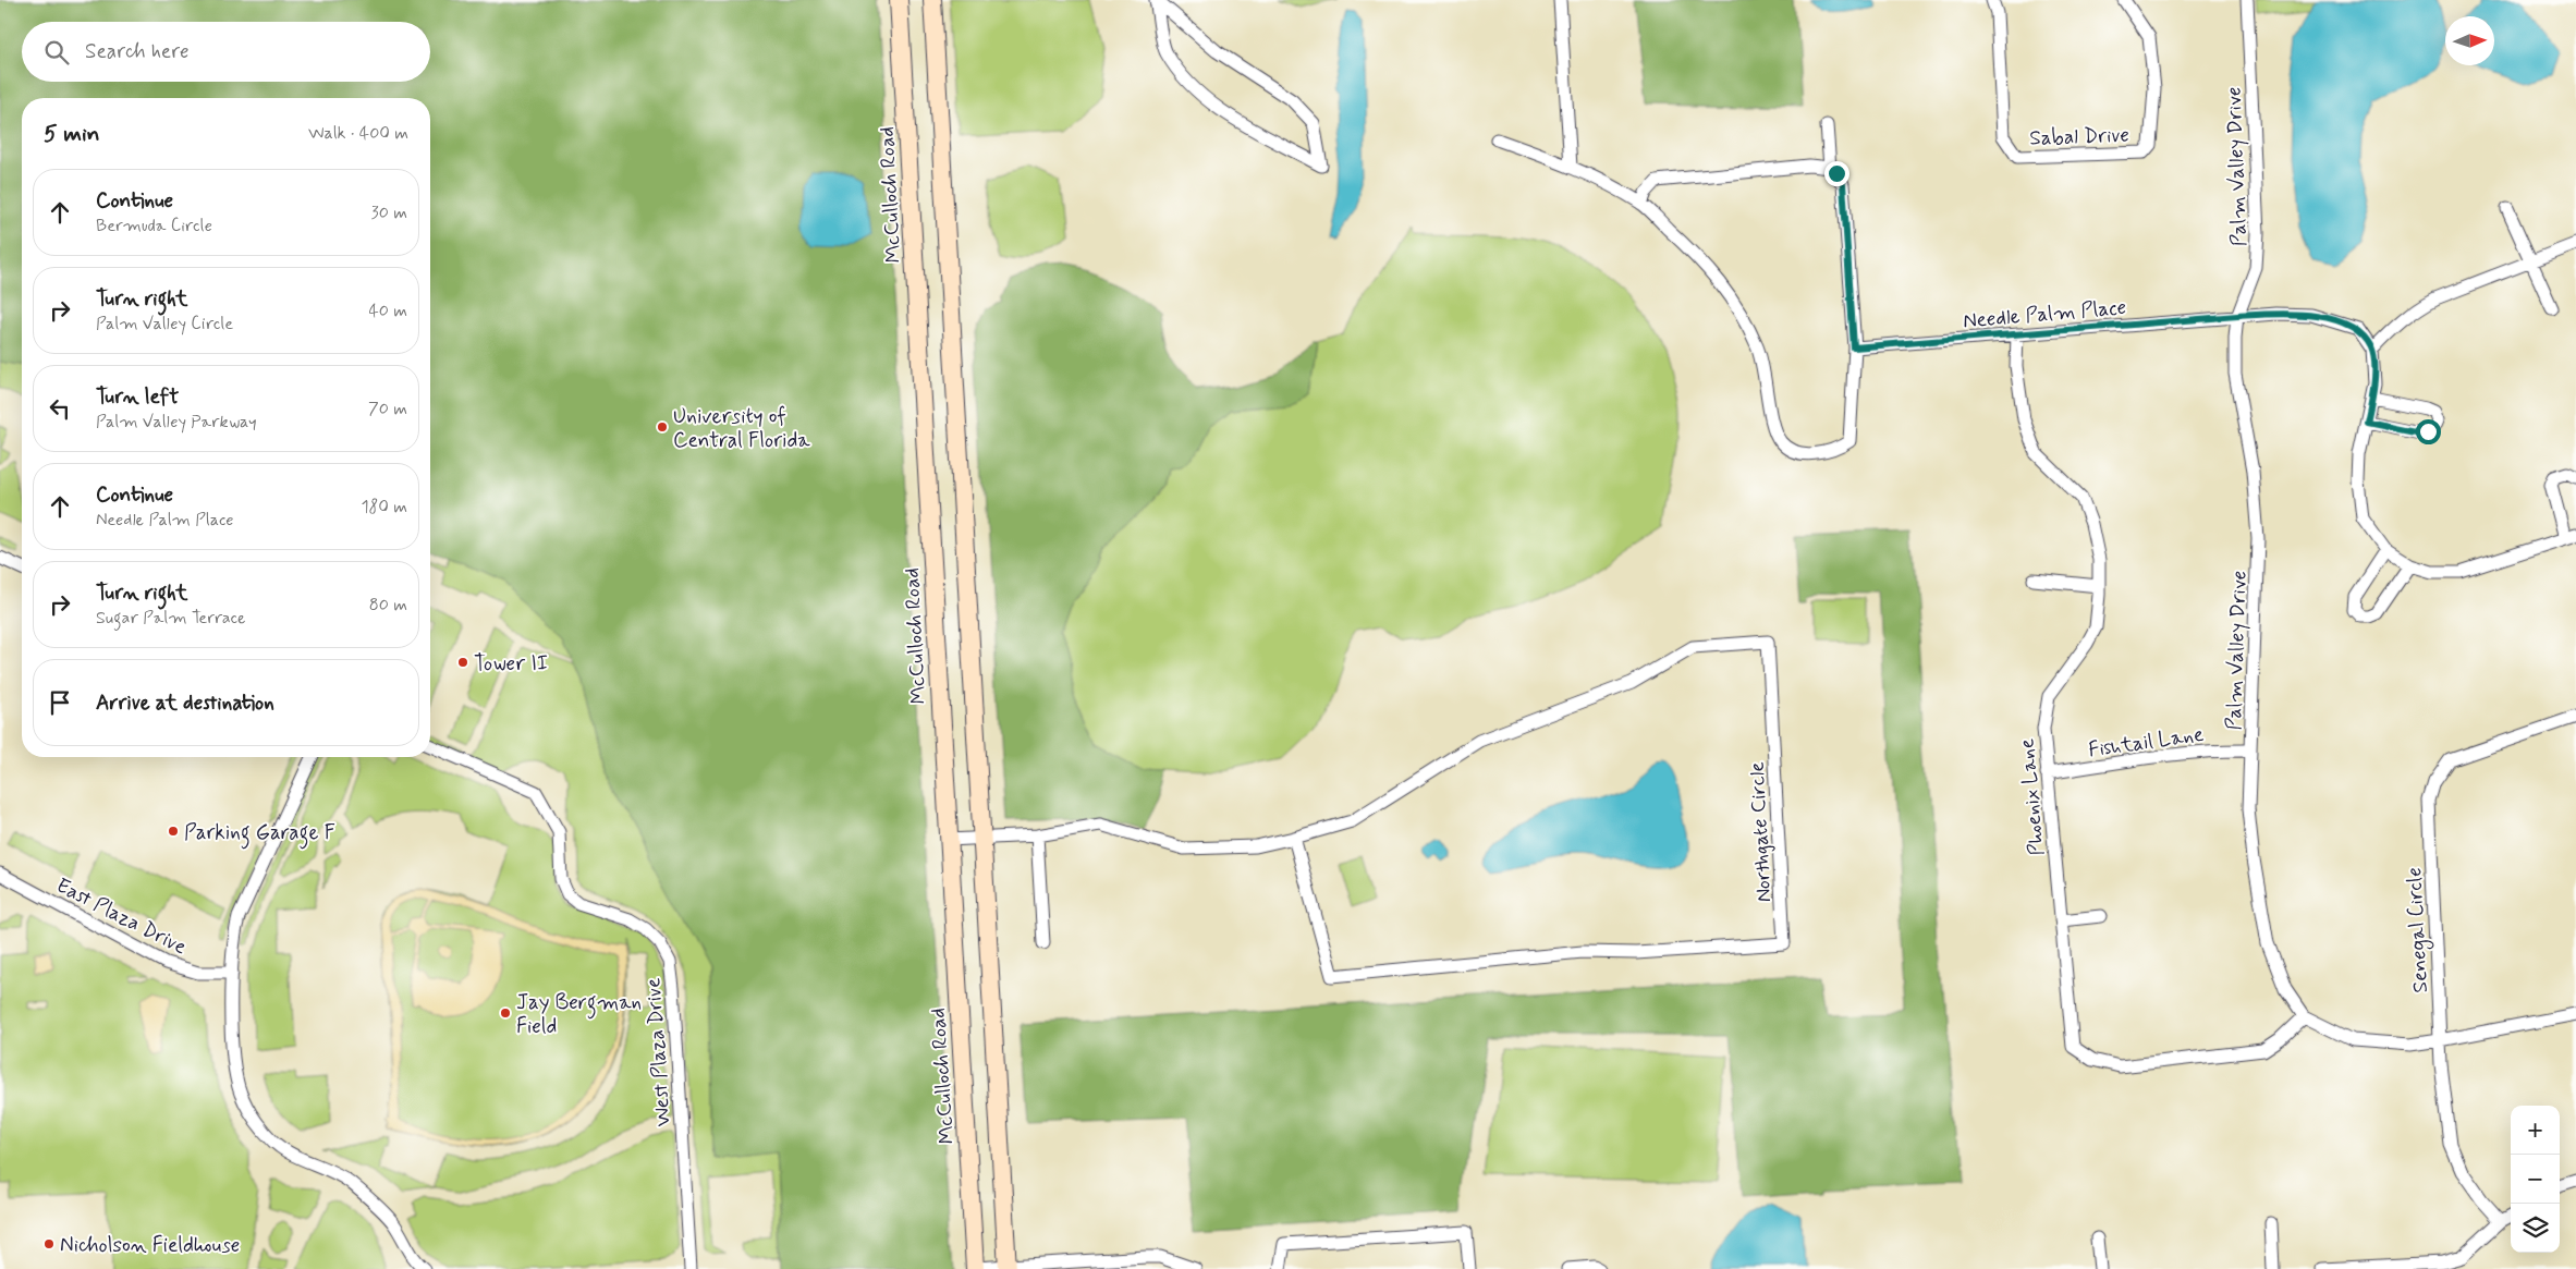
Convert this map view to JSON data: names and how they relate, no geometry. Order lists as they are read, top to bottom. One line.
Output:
{"streets":{"main road":["McCulloch Road"],"street":["Sabal Drive","Palm Valley Drive","Needle Palm Place","Fishtail Lane","Phoenix Lane","Northgate Circle","East Plaza Drive","Senegal Circle","West Plaza Drive"]},"crossings":[["Palm Valley Drive","Needle Palm Place"],["Palm Valley Drive","Fishtail Lane"],["Palm Valley Drive","Phoenix Lane"],["Palm Valley Drive","Senegal Circle"],["McCulloch Road","Northgate Circle"],["Needle Palm Place","Phoenix Lane"],["Fishtail Lane","Phoenix Lane"]],"places":["University of Central Florida","Tower II","Parking Garage F","Jay Bergman Field","Nicholson Fieldhouse"],"north":"right","page":{"search":"Search here","heading":["5 min","Walk · 400 m"],"list":[["Continue","Bermuda Circle","30 m"],["Turn right","Palm Valley Circle","40 m"],["Turn left","Palm Valley Parkway","70 m"],["Continue","Needle Palm Place","180 m"],["Turn right","Sugar Palm Terrace","80 m"],"Arrive at destination"],"map_buttons":["+","−"]}}
